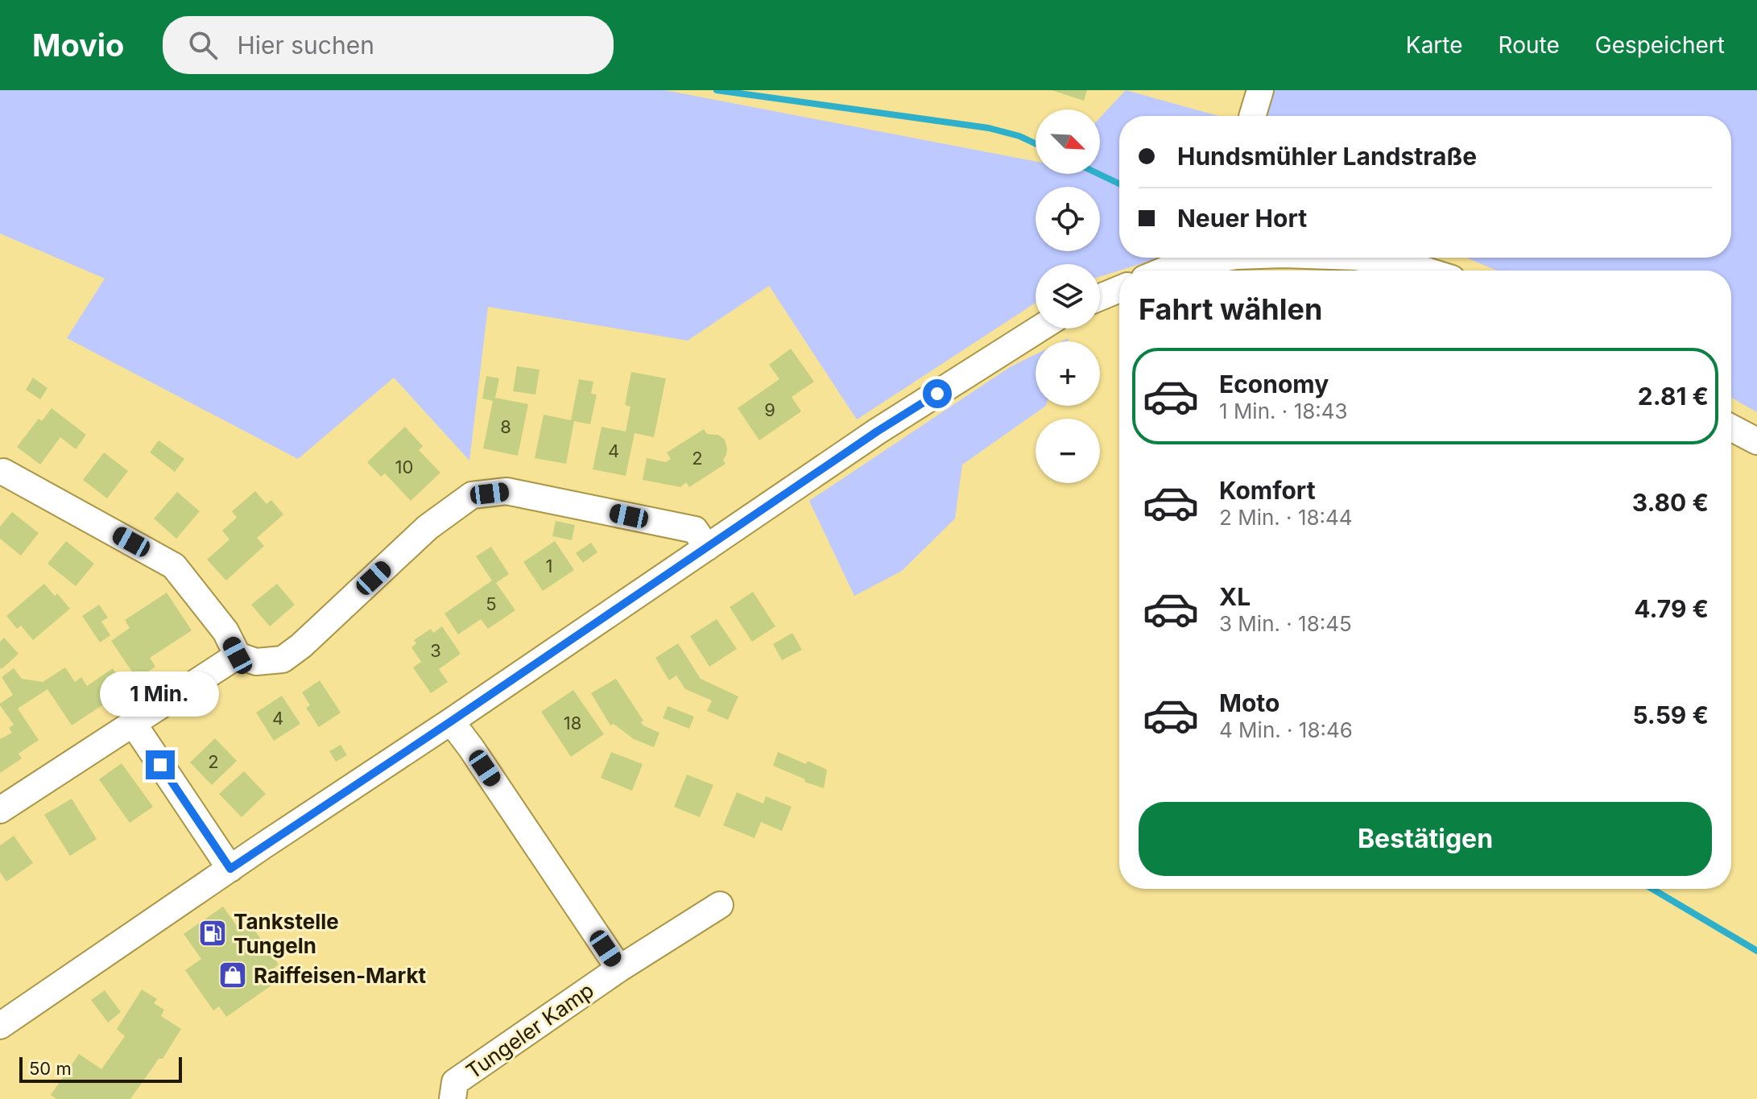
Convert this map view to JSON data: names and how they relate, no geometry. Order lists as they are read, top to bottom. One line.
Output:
{"streets":{"street":["Tungeler Kamp"]},"places":{"fuel station":["Tankstelle Tungeln"],"shop":["Raiffeisen-Markt"]},"house_numbers":["9","8","4","2","10","1","5","3","4","18","2"],"scale_bar":"50 m","north":"bottom right","page":{"header":"Movio","search":"Hier suchen","nav":["Karte","Route","Gespeichert"],"map_buttons":["+","−"],"banner":["Hundsmühler Landstraße","Neuer Hort"],"heading":"Fahrt wählen","list":[{"name":"Economy","note":"1 Min. · 18:43","value":"2.81 €"},{"name":"Komfort","note":"2 Min. · 18:44","value":"3.80 €"},{"name":"XL","note":"3 Min. · 18:45","value":"4.79 €"},{"name":"Moto","note":"4 Min. · 18:46","value":"5.59 €"}],"bubble":"1 Min.","buttons":"Bestätigen","scale":"50 m"}}
